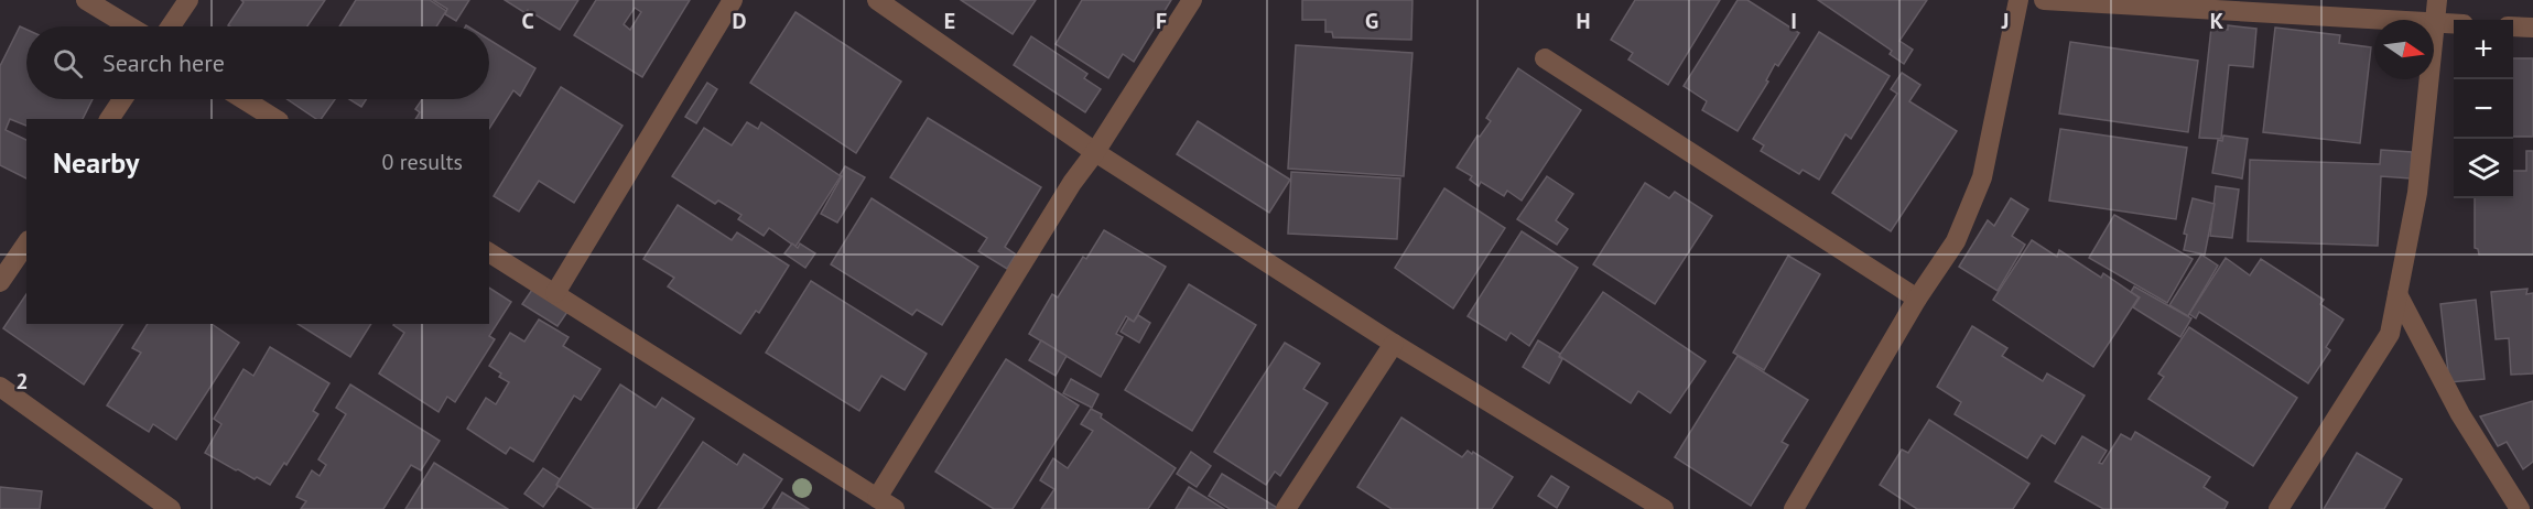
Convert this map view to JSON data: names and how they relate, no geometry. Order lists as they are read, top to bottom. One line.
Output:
{"north":"right","page":{"map_buttons":["+","−"],"search":"Search here","heading":["Nearby","0 results"]},"grid":{"columns":["C","D","E","F","G","H","I","J","K"],"rows":["2"]}}
